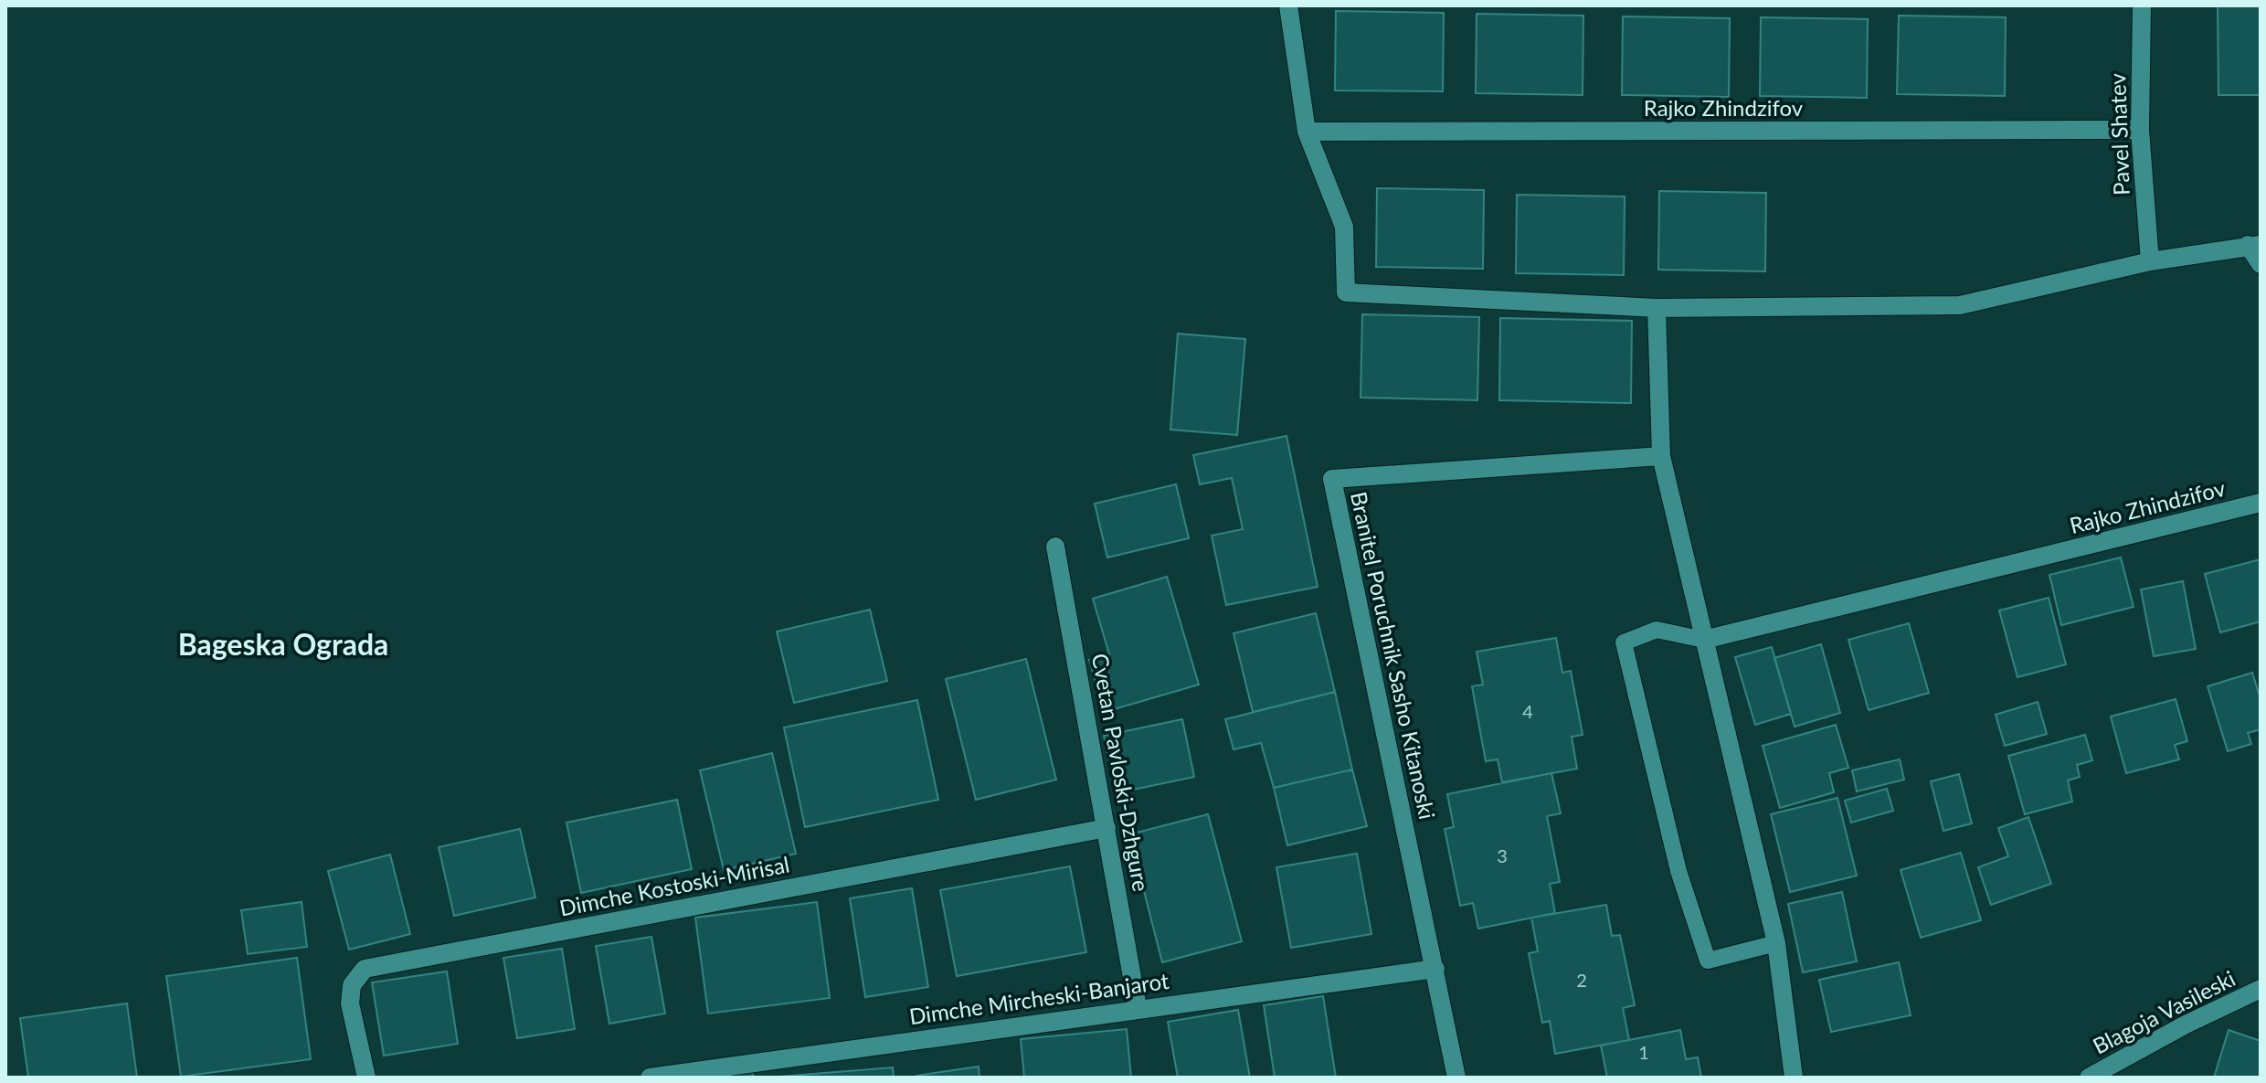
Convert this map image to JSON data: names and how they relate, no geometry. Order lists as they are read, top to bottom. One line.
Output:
{"streets":{"street":["Rajko Zhindzifov","Pavel Shatev","Branitel Poruchnik Sasho Kitanoski","Cvetan Pavloski-Dzhgure","Dimche Kostoski-Mirisal","Dimche Mircheski-Banjarot","Blagoja Vasileski"]},"crossings":[["Rajko Zhindzifov","Pavel Shatev"],["Branitel Poruchnik Sasho Kitanoski","Dimche Mircheski-Banjarot"],["Cvetan Pavloski-Dzhgure","Dimche Kostoski-Mirisal"],["Cvetan Pavloski-Dzhgure","Dimche Mircheski-Banjarot"]],"districts":["Bageska Ograda"],"house_numbers":["4","3","2","1"]}
